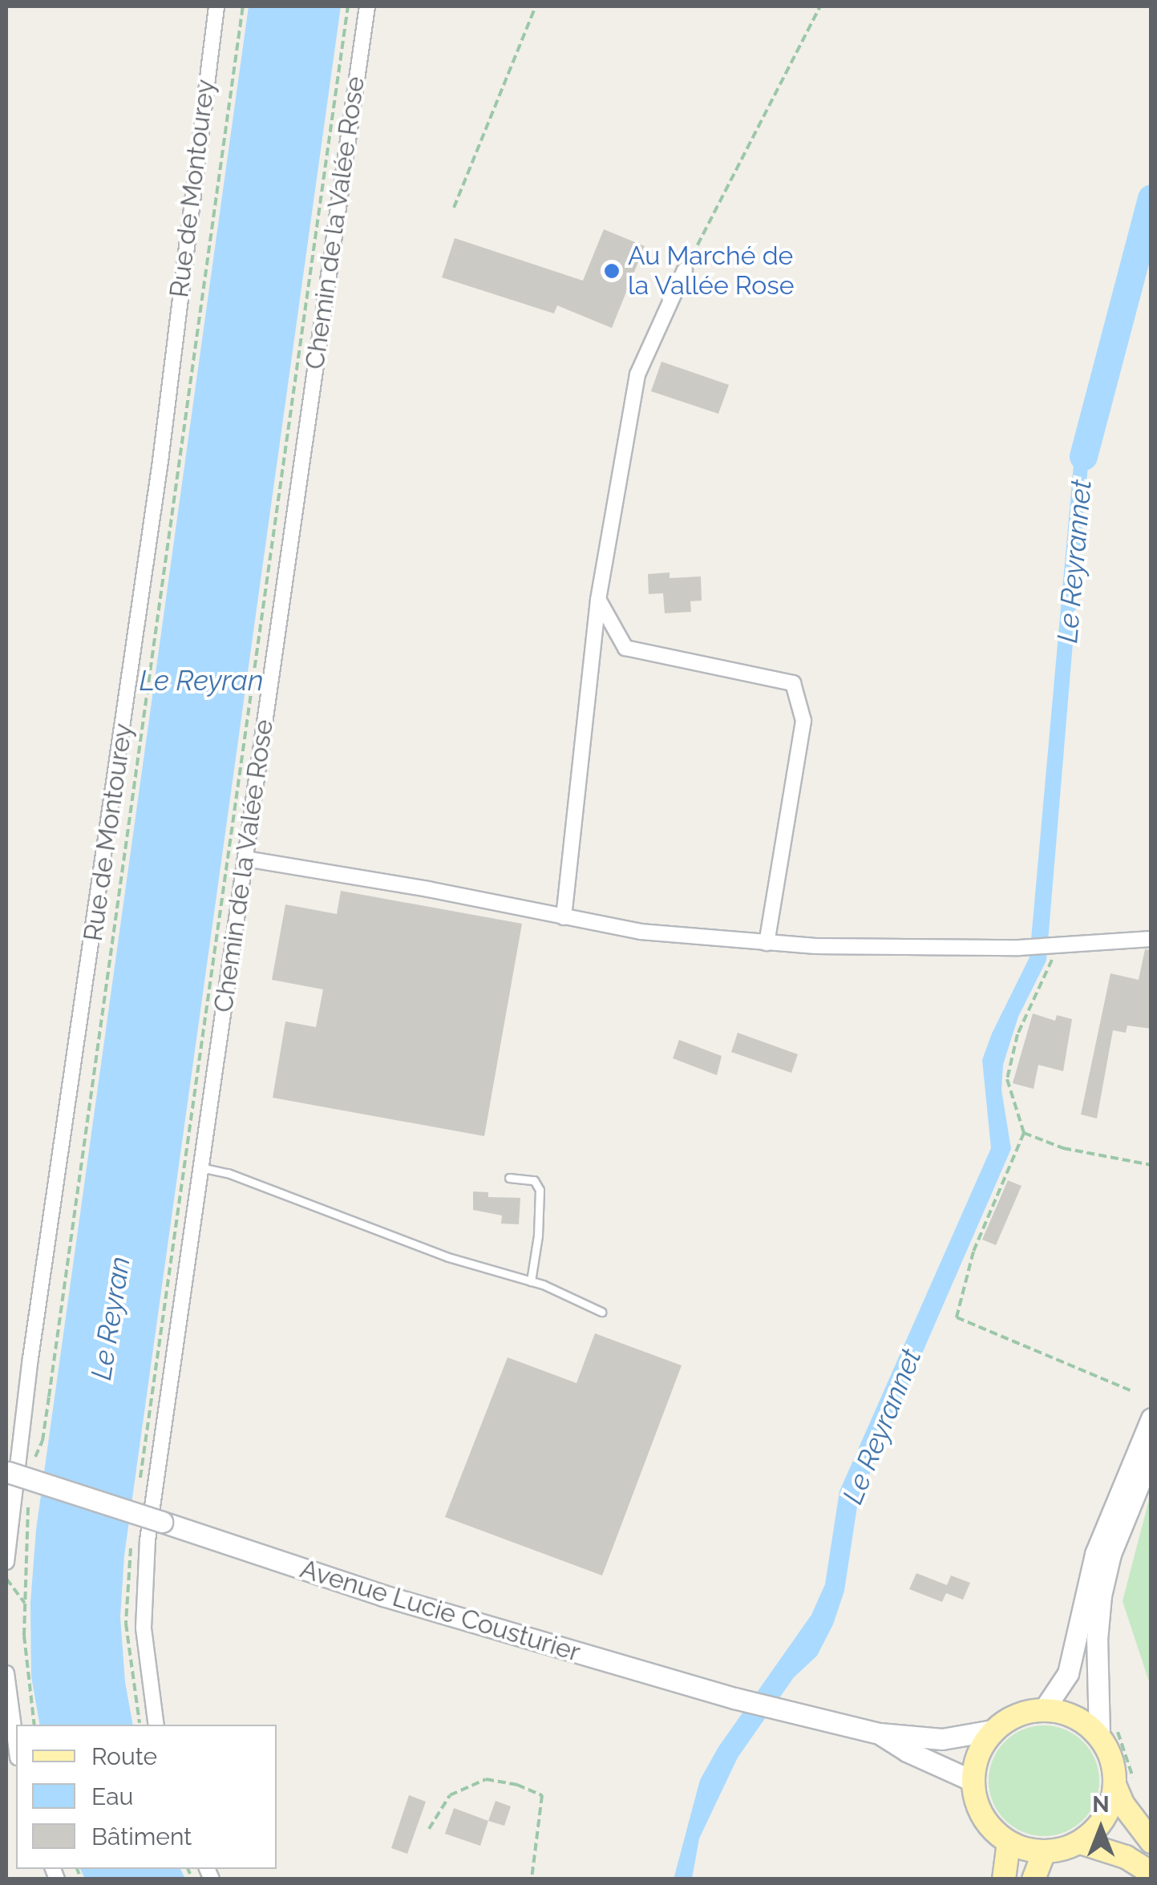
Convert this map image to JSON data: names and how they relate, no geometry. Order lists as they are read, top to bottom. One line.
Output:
{"streets":{"main road":["Avenue Lucie Cousturier"],"street":["Rue de Montourey","Chemin de la Valée Rose"]},"water":["Le Reyrannet","Le Reyran"],"places":["Au Marché de la Vallée Rose"],"legend":["Route","Eau","Bâtiment"],"north":"top"}
